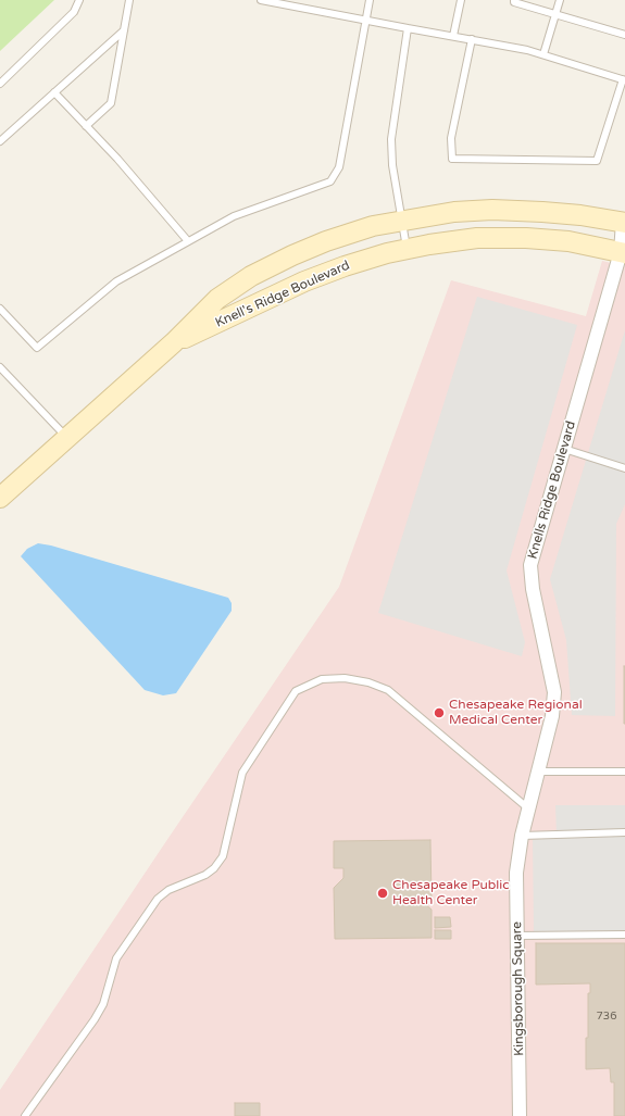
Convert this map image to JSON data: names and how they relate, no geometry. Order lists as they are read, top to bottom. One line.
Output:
{"streets":{"street":["Knell's Ridge Boulevard","Knells Ridge Boulevard","Kingsborough Square"]},"crossings":[["Knell's Ridge Boulevard","Knells Ridge Boulevard"],["Knells Ridge Boulevard","Kingsborough Square"]],"places":["Chesapeake Regional Medical Center","Chesapeake Public Health Center"],"house_numbers":["736"]}
